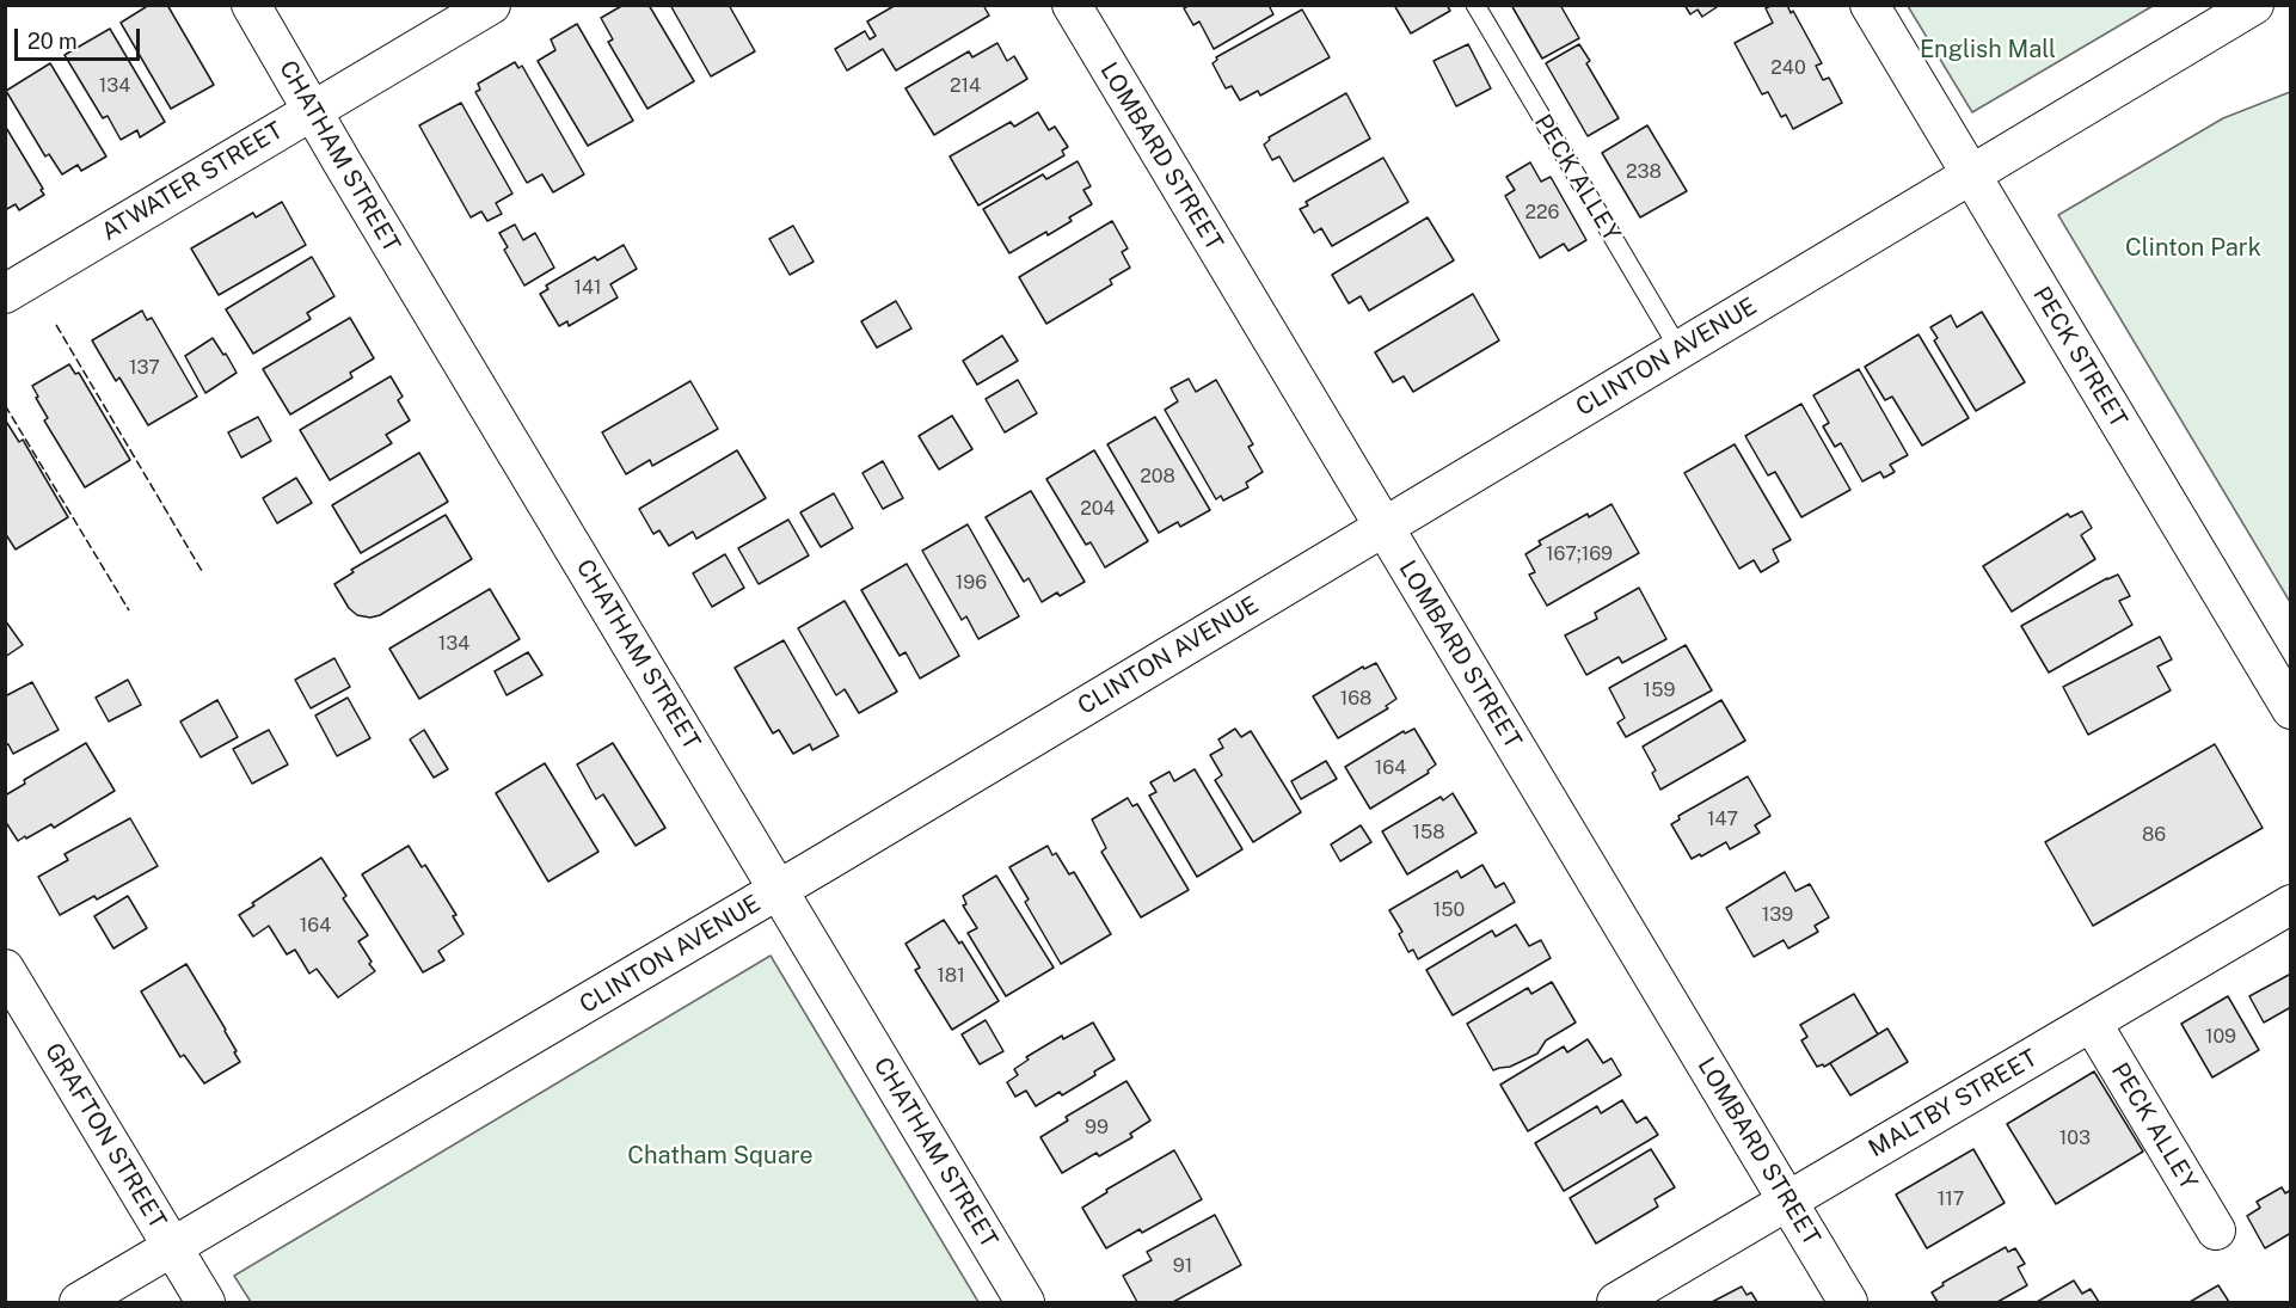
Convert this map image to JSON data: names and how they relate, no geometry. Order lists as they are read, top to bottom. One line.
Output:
{"streets":{"street":["CHATHAM STREET","LOMBARD STREET","PECK ALLEY","ATWATER STREET","CLINTON AVENUE","PECK STREET","MALTBY STREET","GRAFTON STREET"]},"crossings":[["CHATHAM STREET","ATWATER STREET"],["CHATHAM STREET","CLINTON AVENUE"],["LOMBARD STREET","CLINTON AVENUE"],["LOMBARD STREET","MALTBY STREET"],["PECK ALLEY","CLINTON AVENUE"],["PECK ALLEY","MALTBY STREET"],["CLINTON AVENUE","PECK STREET"],["CLINTON AVENUE","GRAFTON STREET"]],"parks":["English Mall","Clinton Park","Chatham Square"],"house_numbers":["240","134","214","238","226","141","137","208","204","167;169","196","134","159","168","164","147","158","86","150","139","164","181","109","99","103","117","91"],"scale_bar":"20 m"}
